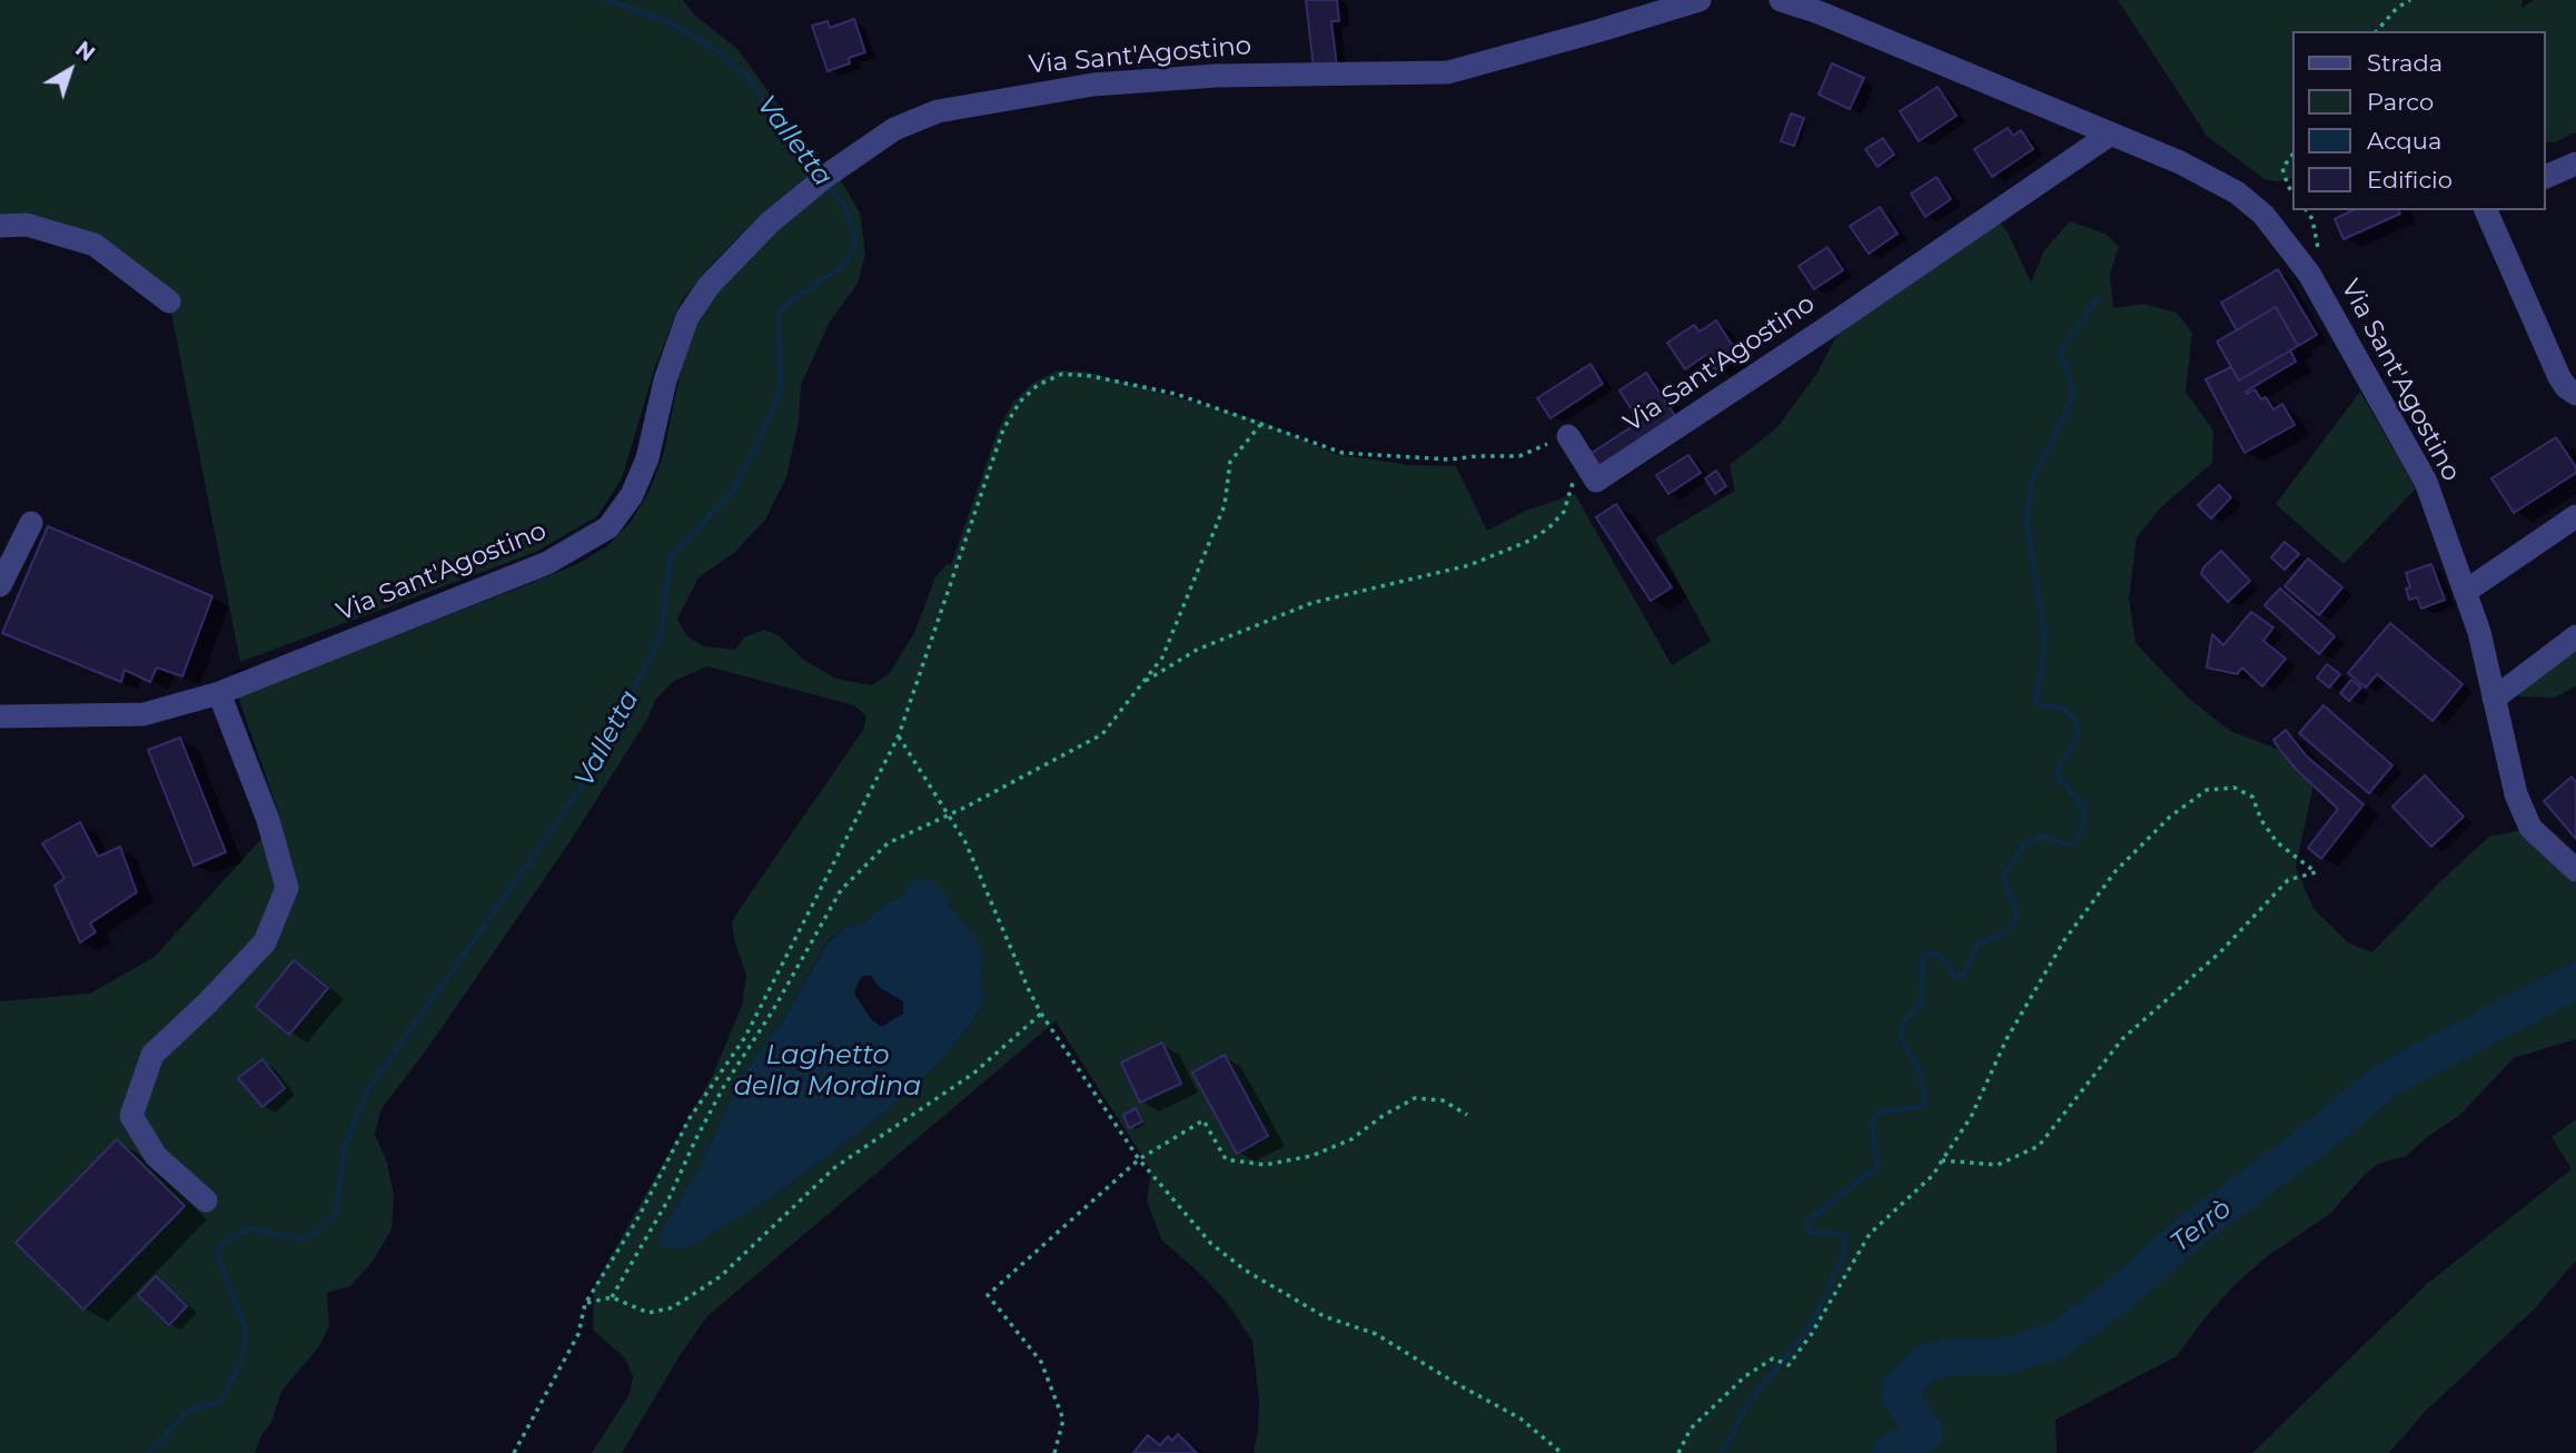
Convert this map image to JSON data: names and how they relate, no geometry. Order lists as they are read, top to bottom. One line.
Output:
{"streets":{"street":["Via Sant'Agostino"]},"water":["Valletta","Laghetto della Mordina","Terrò"],"legend":["Strada","Parco","Acqua","Edificio"],"north":"top right"}
